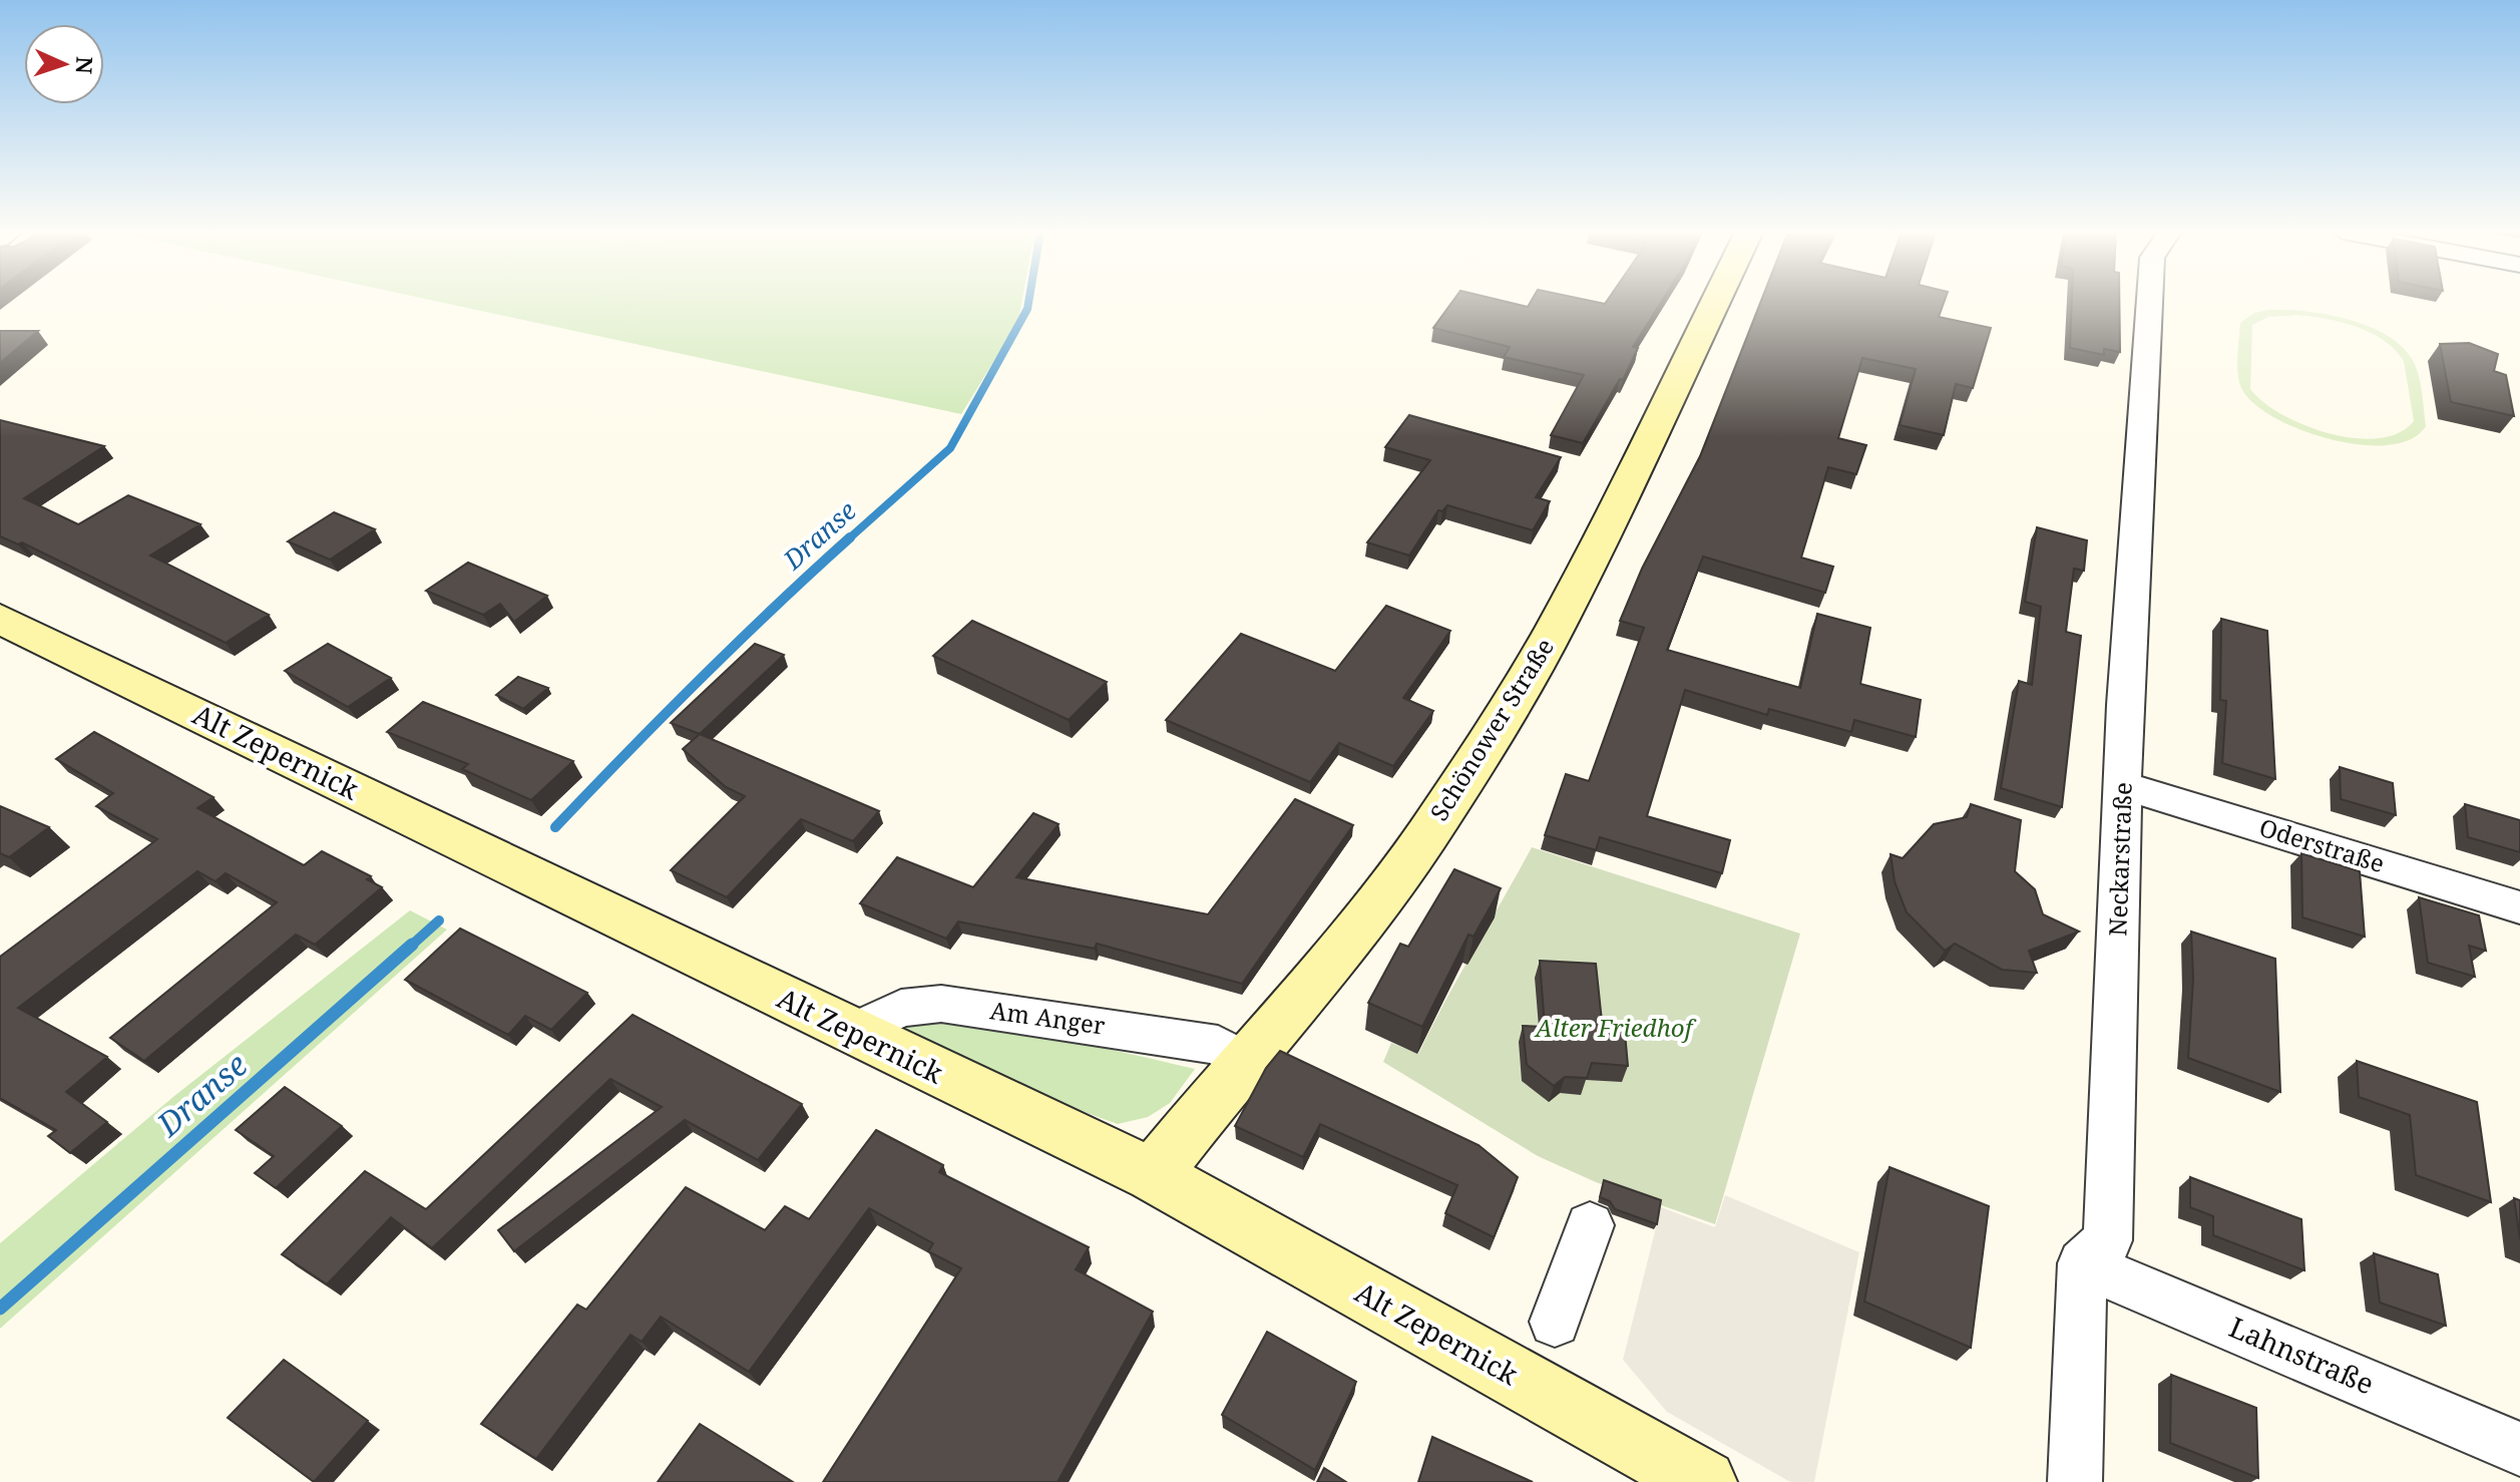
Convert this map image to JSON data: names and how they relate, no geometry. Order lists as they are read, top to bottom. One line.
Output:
{"streets":{"main road":["Schönower Straße","Alt Zepernick"],"street":["Oderstraße","Neckarstraße","Am Anger","Lahnstraße"]},"crossings":[["Schönower Straße","Alt Zepernick"],["Schönower Straße","Am Anger"],["Alt Zepernick","Am Anger"],["Oderstraße","Neckarstraße"],["Neckarstraße","Lahnstraße"]],"water":["Dranse"],"parks":["Alter Friedhof"],"north":"right"}
